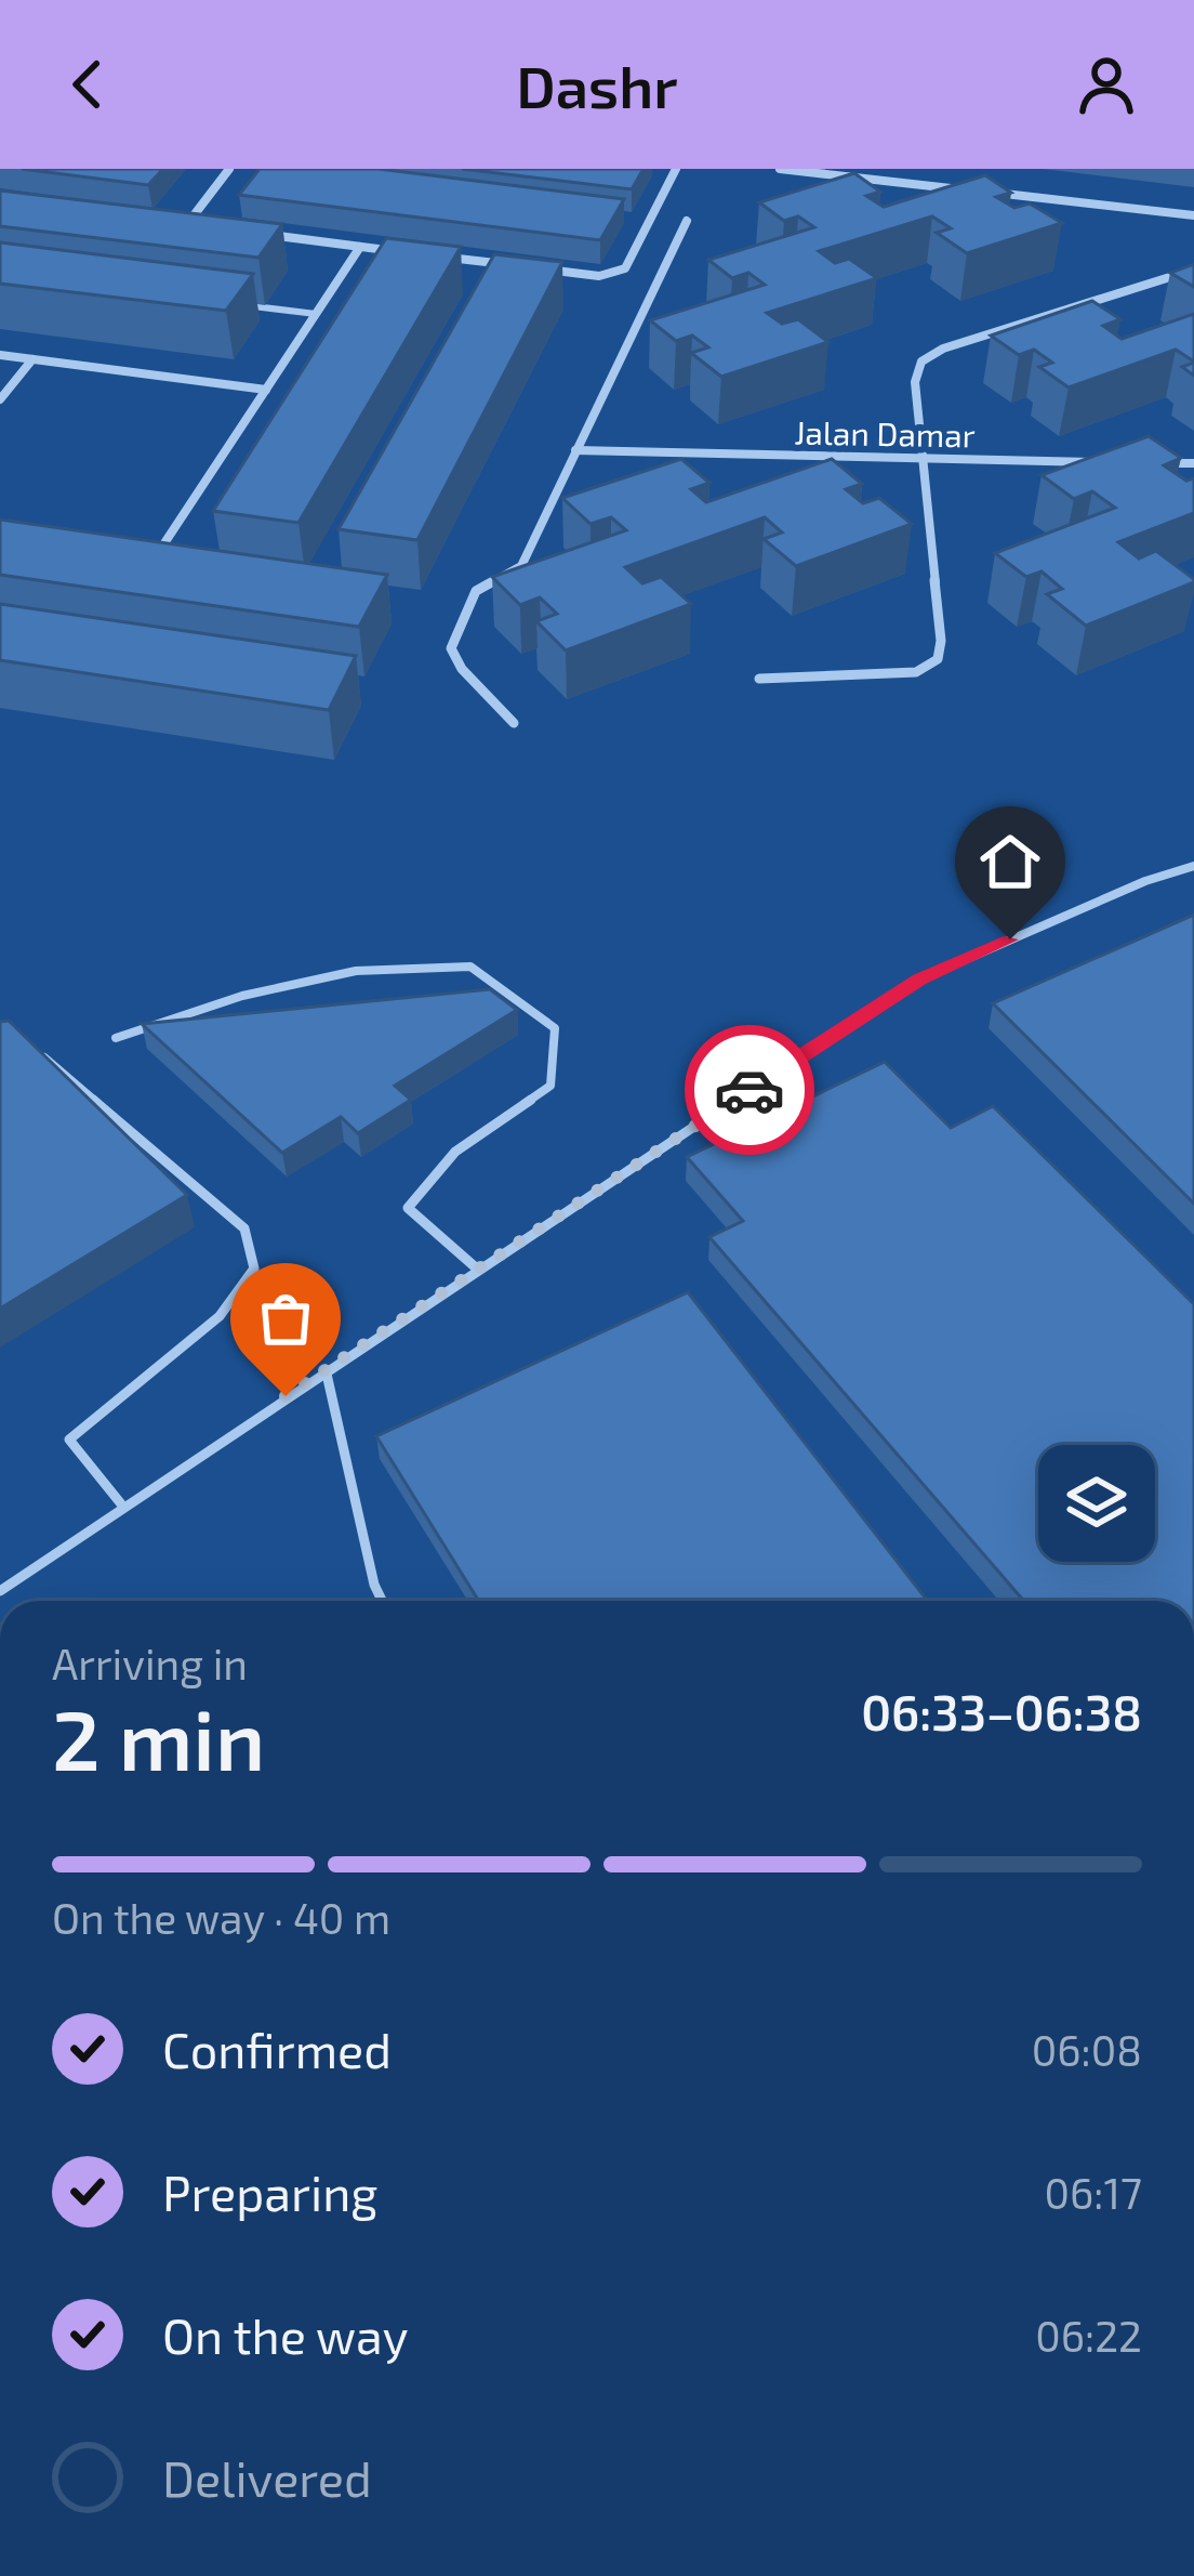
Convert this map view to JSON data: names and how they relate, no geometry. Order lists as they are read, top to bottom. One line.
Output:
{"streets":{"street":["Jalan Damar"]},"page":{"header":"Dashr","heading":["2 min","Arriving in","06:33–06:38"],"bar":"On the way · 40 m","list":[["Confirmed","06:08"],["Preparing","06:17"],["On the way","06:22"],"Delivered"]}}
